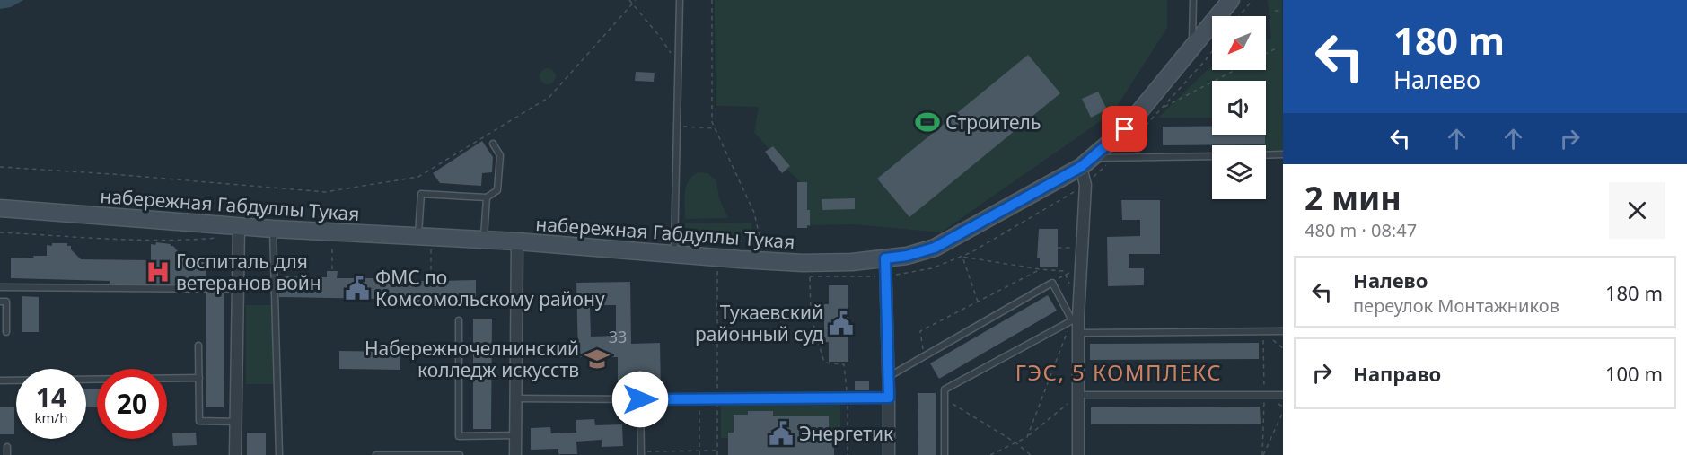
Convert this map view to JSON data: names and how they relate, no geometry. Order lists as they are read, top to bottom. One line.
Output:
{"streets":{"main road":["набережная Габдуллы Тукая"]},"districts":["ГЭС, 5 КОМПЛЕКС"],"places":{"sports":["Строитель"],"hospital":["Госпиталь для ветеранов войн"],"public building":["ФМС по Комсомольскому району","Тукаевский районный суд","Энергетик"],"school or university":["Набережночелнинский колледж искусств"]},"house_numbers":["33"],"north":"bottom left","page":{"turn":["180 m","Налево"],"heading":["2 мин","480 m · 08:47"],"list":[{"name":"Налево","note":"переулок Монтажников","value":"180 m"},{"name":"Направо","value":"100 m"}],"speed":"14 km/h","limit":"20"}}
